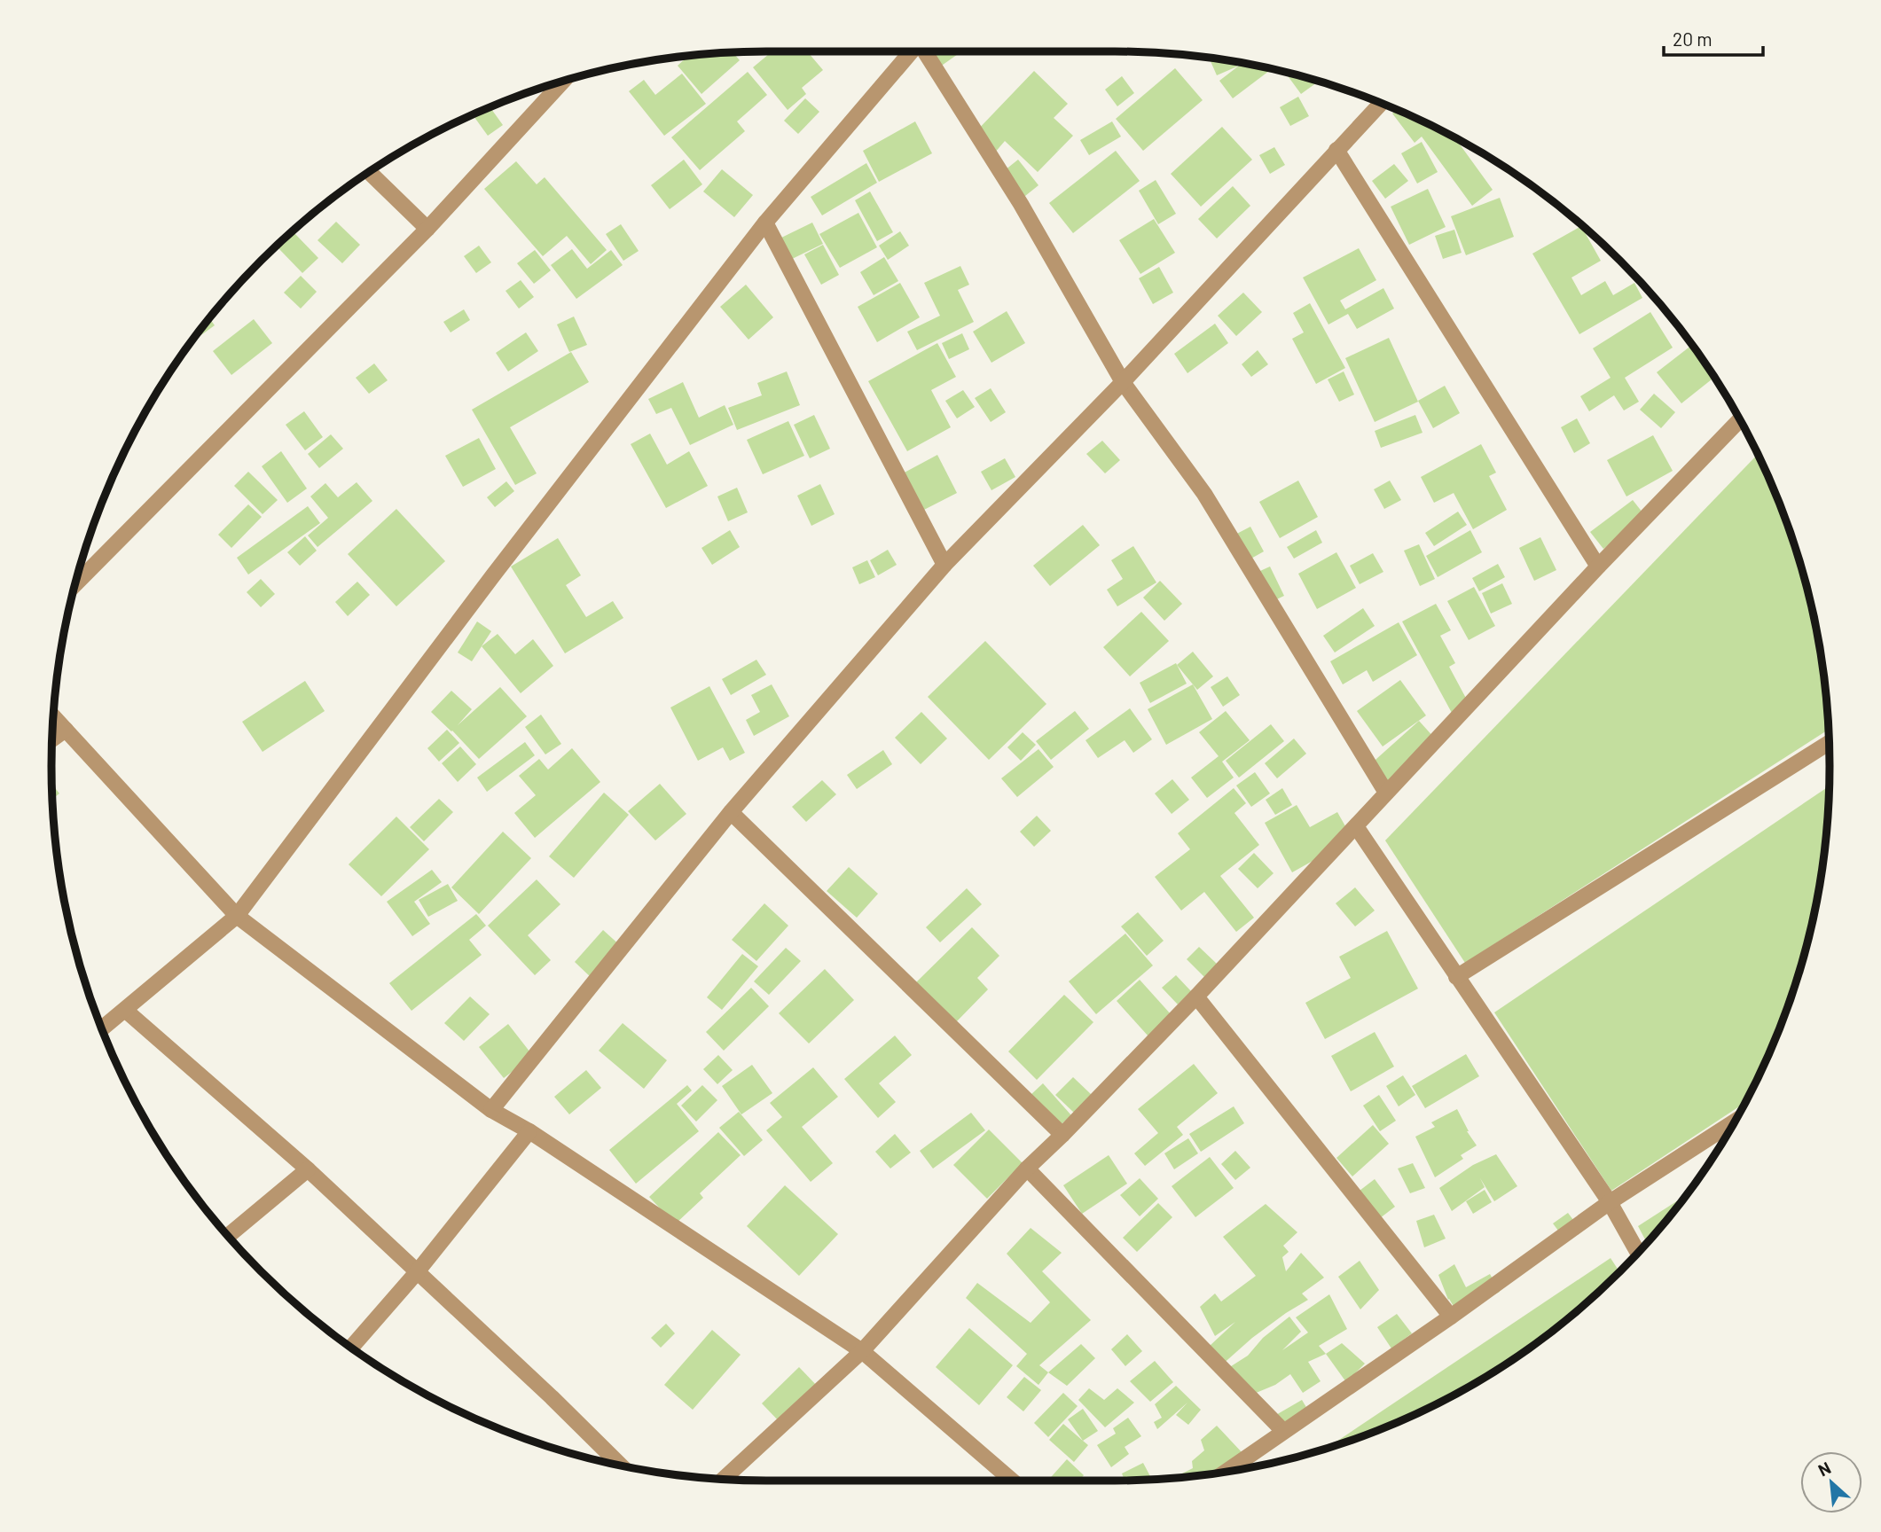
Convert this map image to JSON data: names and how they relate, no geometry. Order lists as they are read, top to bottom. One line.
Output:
{"scale_bar":"20 m","north":"top left"}
